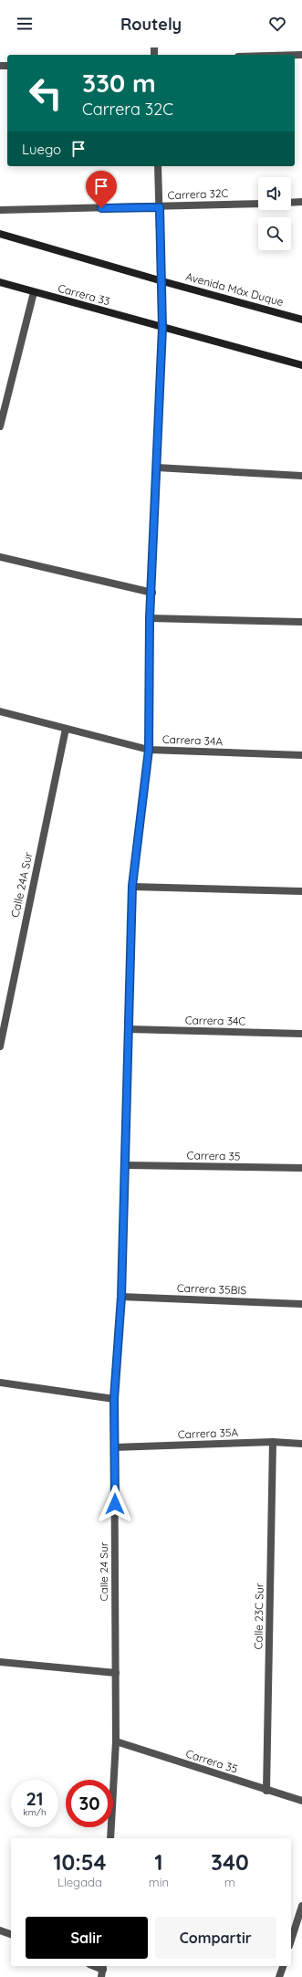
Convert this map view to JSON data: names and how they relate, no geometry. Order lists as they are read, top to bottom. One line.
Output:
{"streets":{"main road":["Avenida Máx Duque","Carrera 33"],"street":["Carrera 32C","Carrera 34A","Calle 24A Sur","Carrera 34C","Carrera 35","Carrera 35BIS","Carrera 35A","Calle 24 Sur","Calle 23C Sur"]},"crossings":[["Carrera 32C","Calle 24 Sur"],["Avenida Máx Duque","Calle 24 Sur"],["Carrera 33","Calle 24 Sur"],["Carrera 34A","Calle 24A Sur"],["Carrera 34A","Calle 24 Sur"],["Carrera 34C","Calle 24 Sur"],["Carrera 35","Calle 24 Sur"],["Carrera 35","Calle 23C Sur"],["Carrera 35BIS","Calle 24 Sur"],["Carrera 35A","Calle 24 Sur"],["Carrera 35A","Calle 23C Sur"]],"page":{"header":"Routely","turn":["330 m","Carrera 32C"],"then":"Luego","speed":"21 km/h","limit":"30","eta":["10:54","Llegada","1","min","340","m"],"buttons":["Salir","Compartir"]}}
